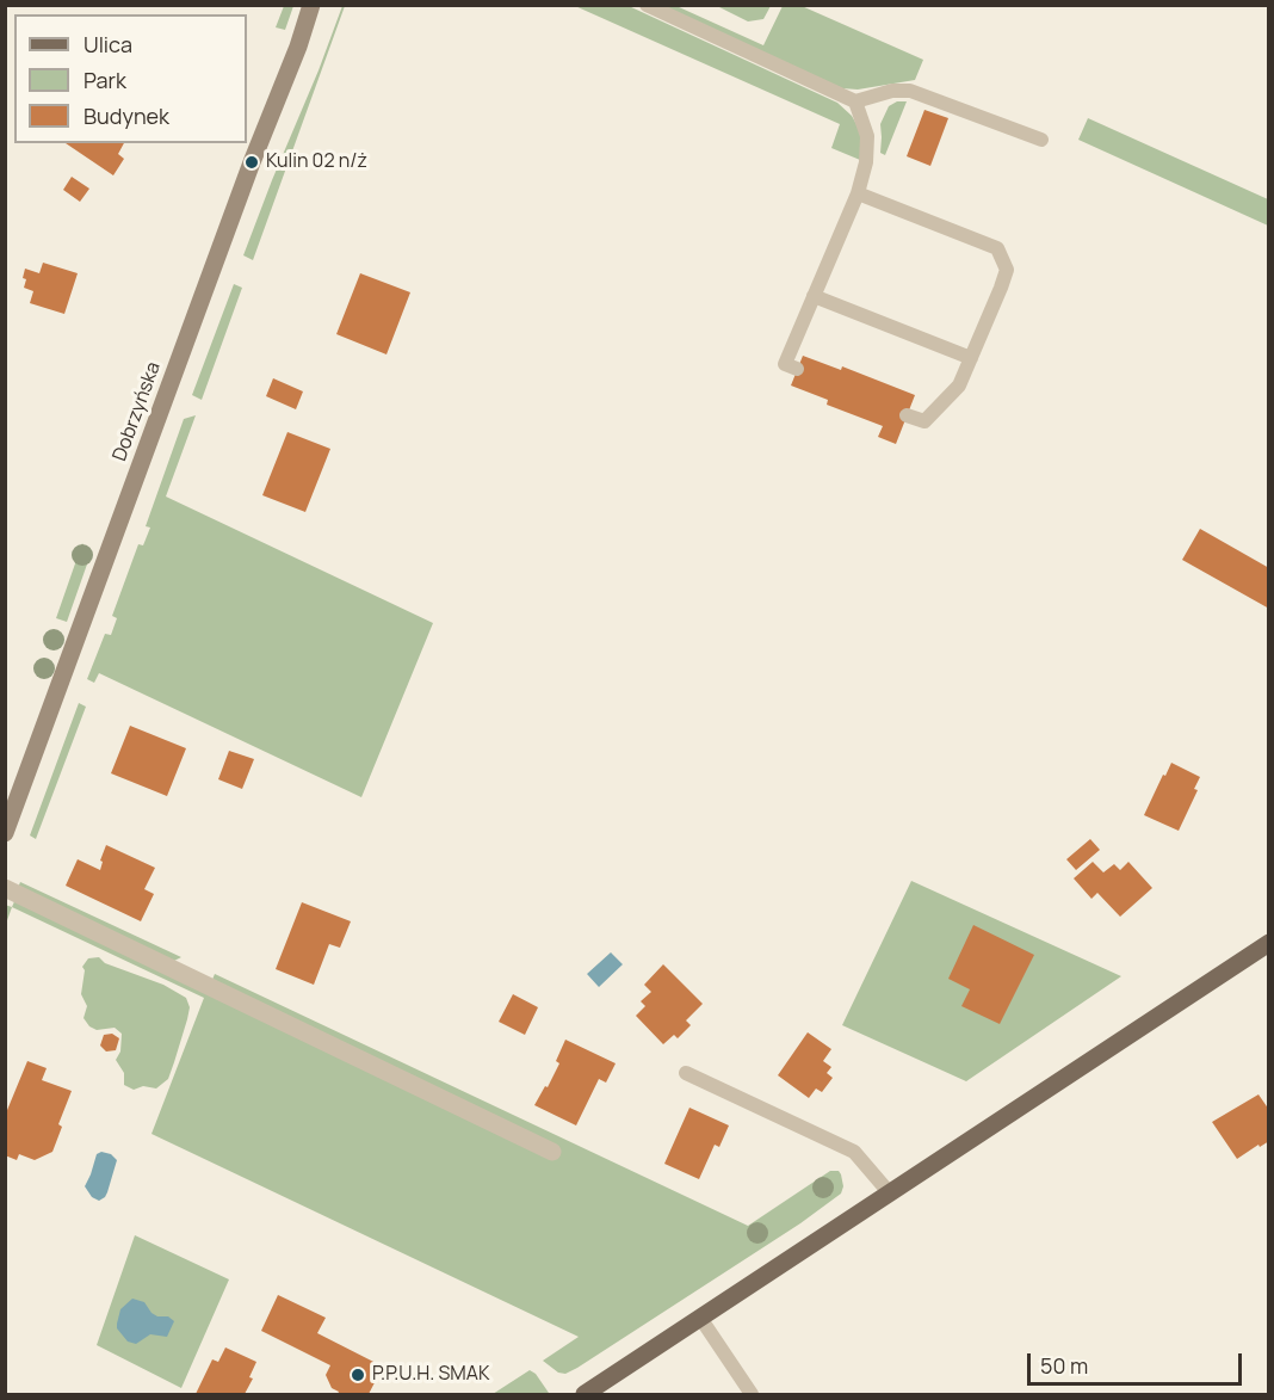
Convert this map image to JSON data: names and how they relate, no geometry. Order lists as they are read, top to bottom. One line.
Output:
{"streets":{"street":["Dobrzyńska"]},"places":["Kulin 02 n/ż","P.P.U.H. SMAK"],"legend":["Ulica","Park","Budynek"],"scale_bar":"50 m"}
